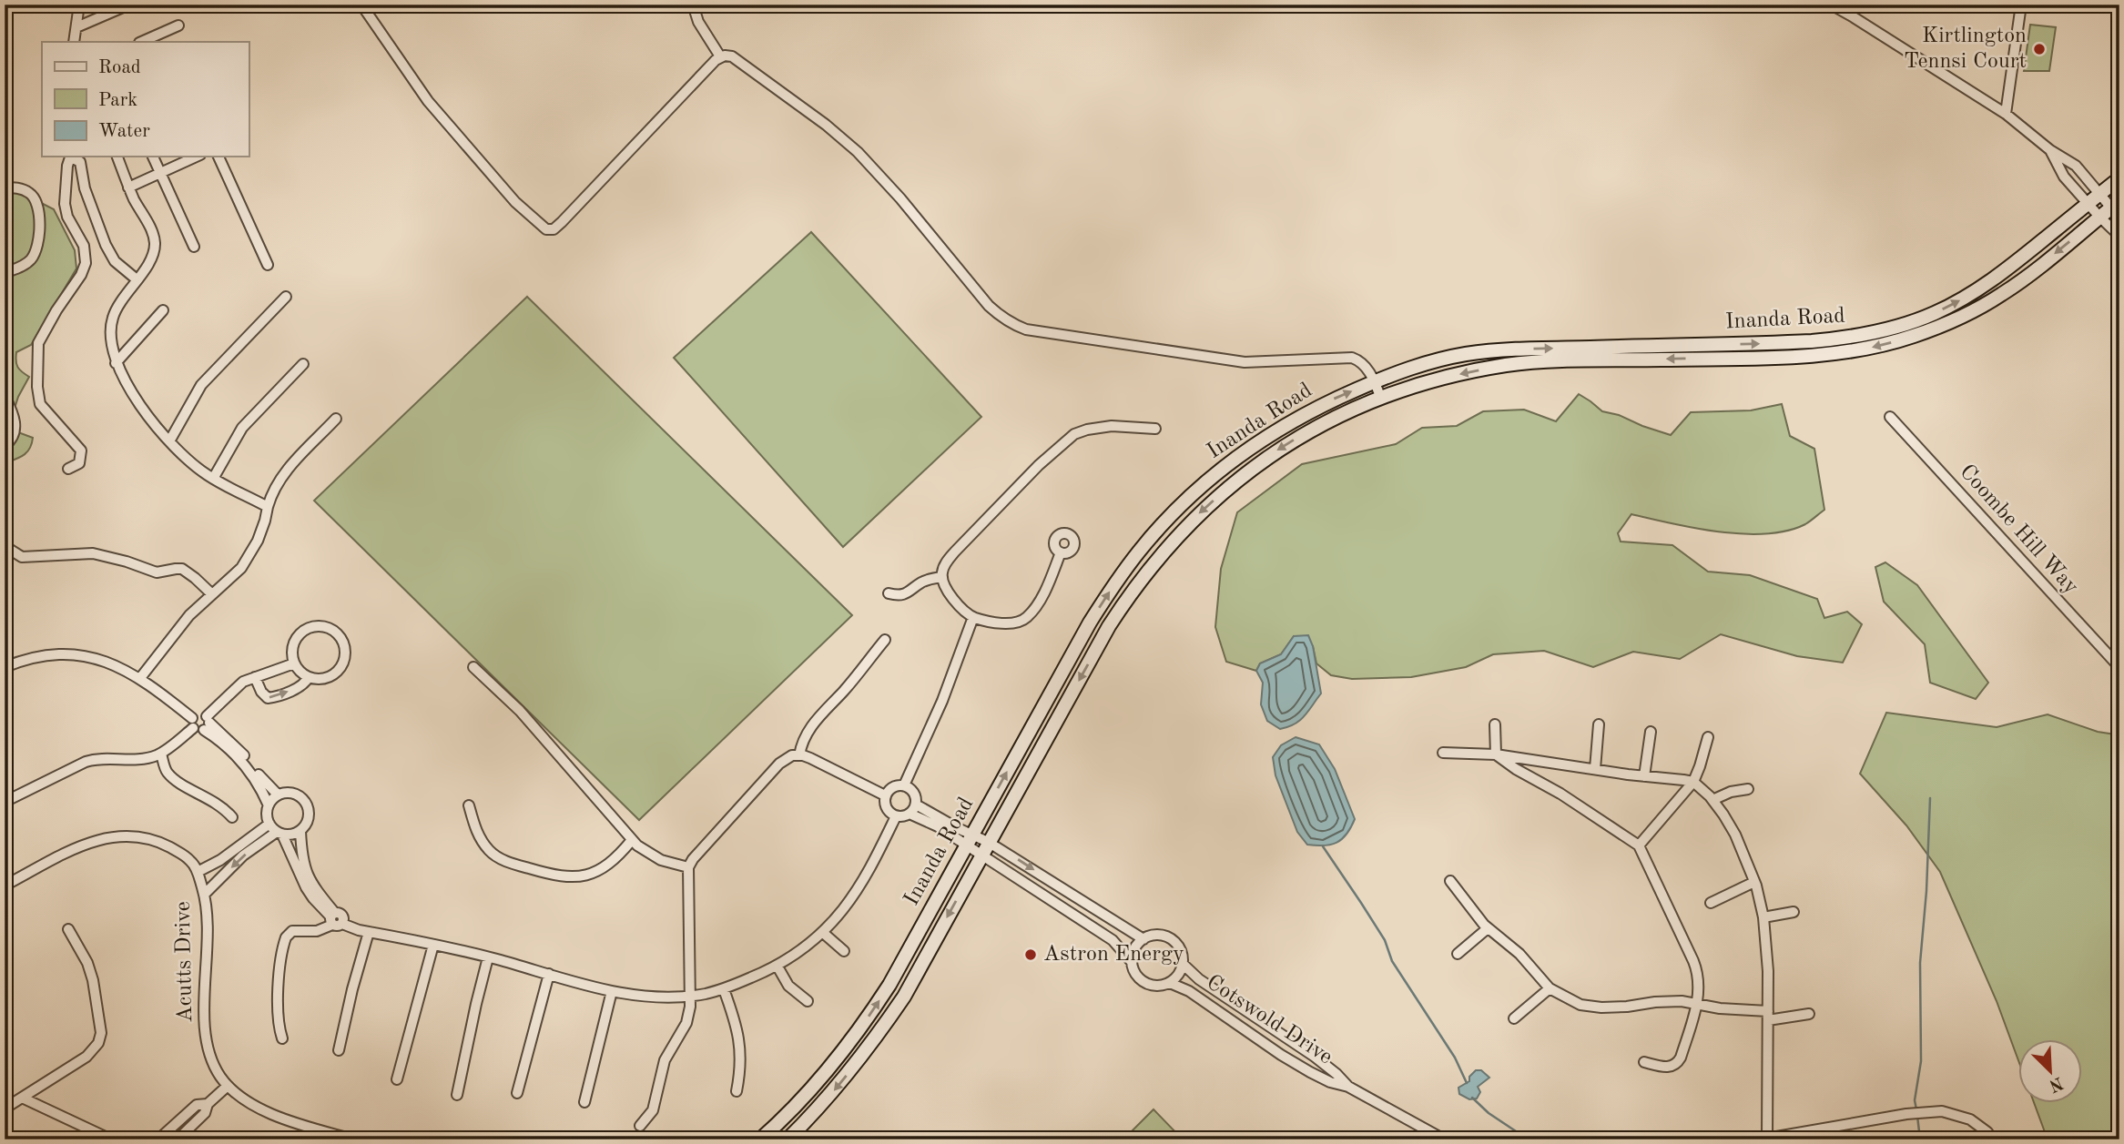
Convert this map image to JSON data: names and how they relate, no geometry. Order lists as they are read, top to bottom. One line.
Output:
{"streets":{"main road":["Inanda Road"],"street":["Coombe Hill Way","Acutts Drive","Cotswold Drive"]},"places":["Kirtlington Tennsi Court","Astron Energy"],"legend":["Road","Park","Water"],"north":"bottom right"}
